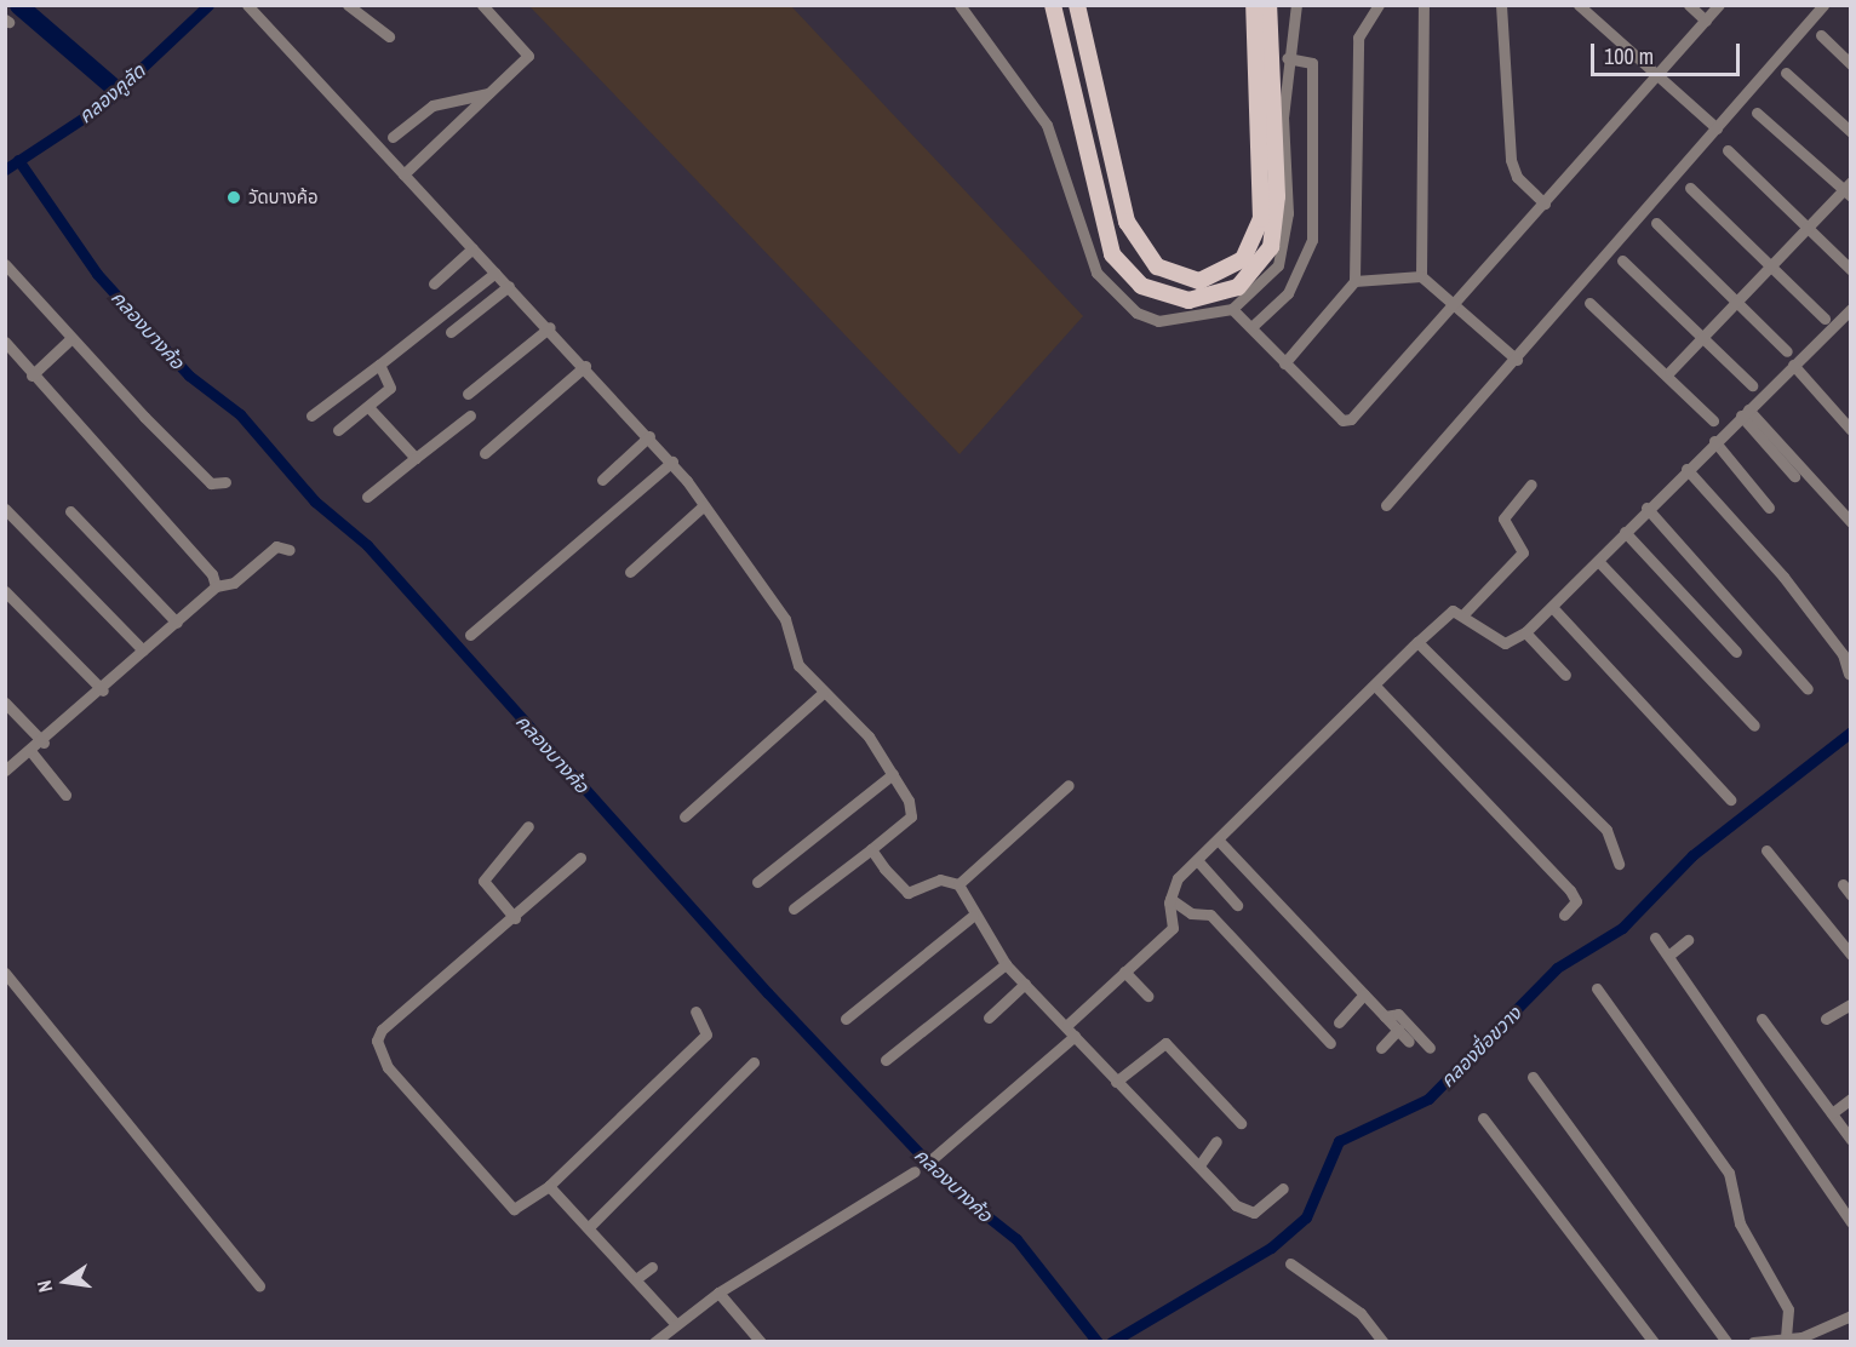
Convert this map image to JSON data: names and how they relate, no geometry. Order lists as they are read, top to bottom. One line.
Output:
{"water":["คลองคูลัด","คลองบางค้อ","คลองขื่อขวาง"],"places":["วัดบางค้อ"],"scale_bar":"100 m","north":"left"}
